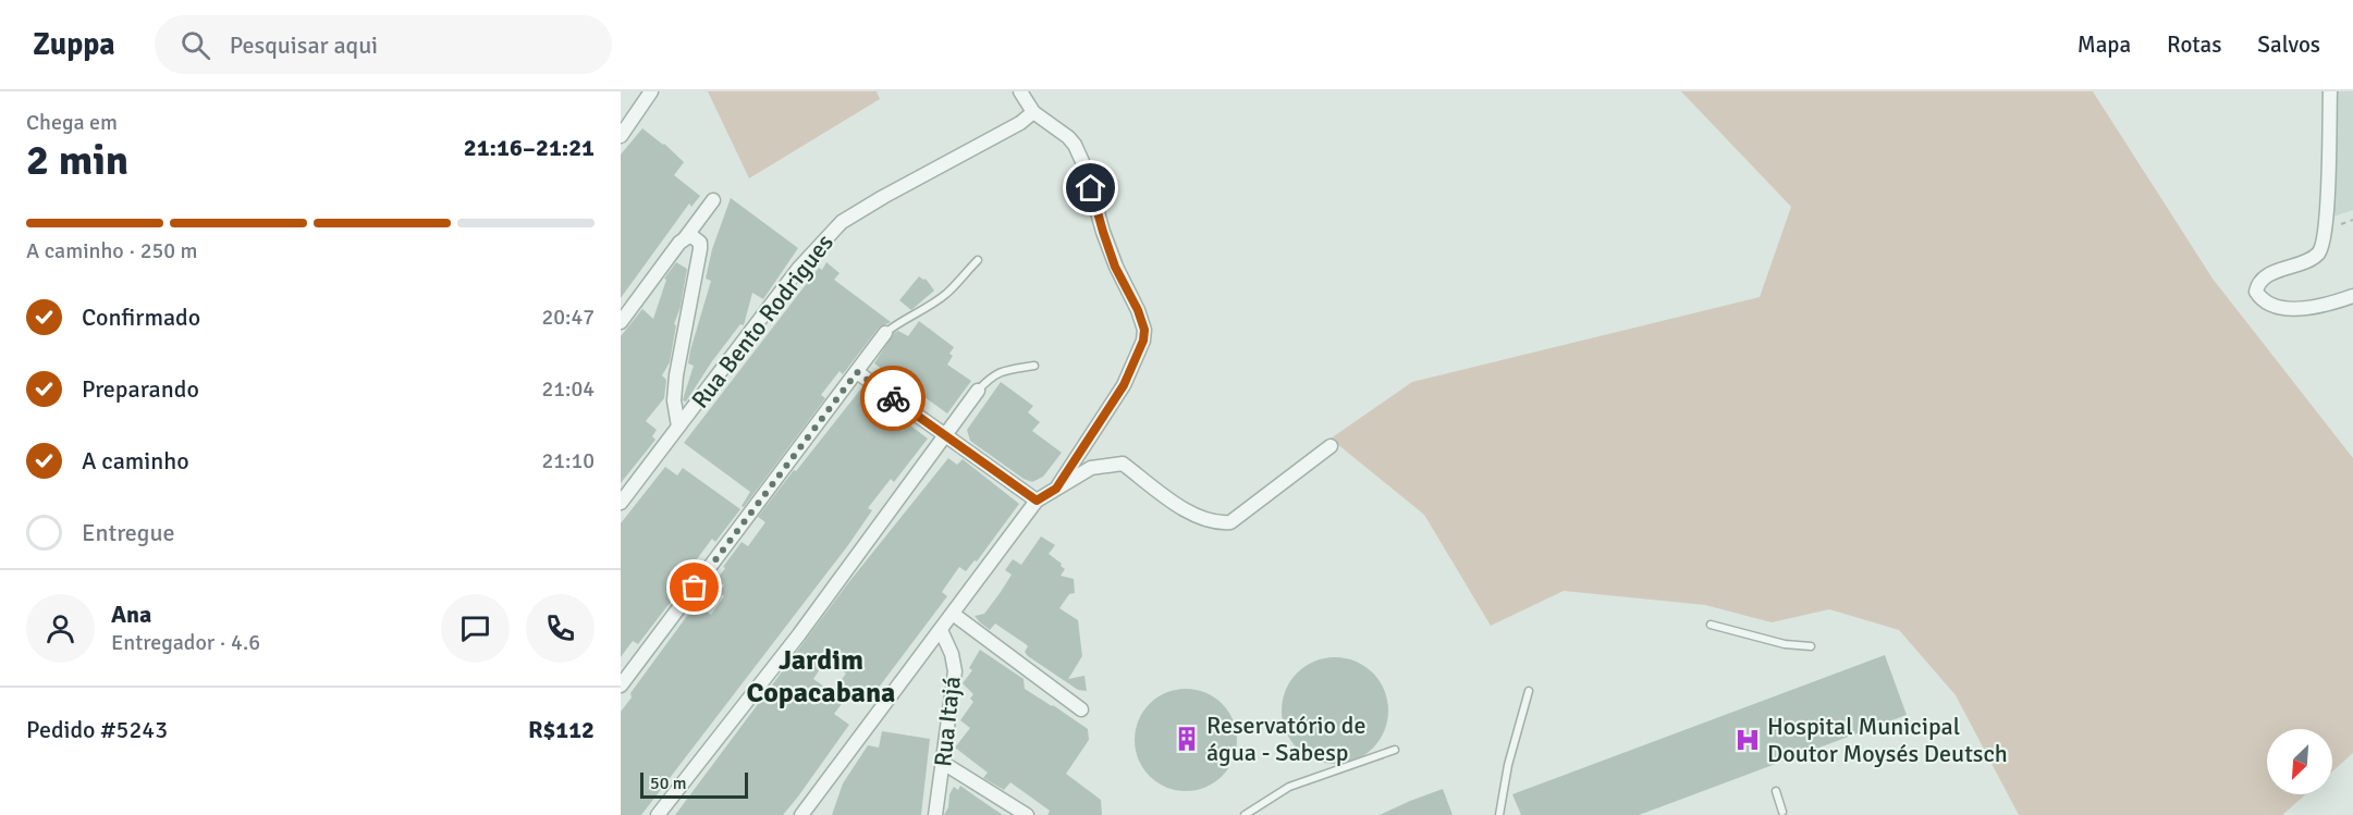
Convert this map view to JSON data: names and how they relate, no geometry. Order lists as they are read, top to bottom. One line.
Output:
{"streets":{"street":["Rua Bento Rodrigues","Rua Itajá"]},"districts":["Jardim Copacabana"],"places":{"building":["Reservatório de água - Sabesp"],"hospital":["Hospital Municipal Doutor Moysés Deutsch"]},"scale_bar":"50 m","north":"bottom left","page":{"header":"Zuppa","search":"Pesquisar aqui","nav":["Mapa","Rotas","Salvos"],"heading":["2 min","Chega em","21:16–21:21"],"panel":["Ana","Entregador · 4.6","Pedido #5243","R$112"],"bar":"A caminho · 250 m","list":[["Confirmado","20:47"],["Preparando","21:04"],["A caminho","21:10"],"Entregue"],"scale":"50 m"}}
